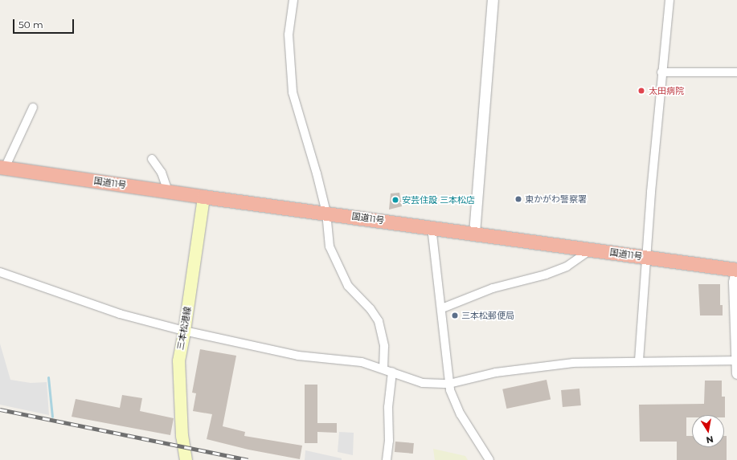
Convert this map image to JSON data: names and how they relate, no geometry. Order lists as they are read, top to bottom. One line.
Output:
{"streets":{"highway":["国道11号"],"main road":["三本松港線"]},"crossings":[["国道11号","三本松港線"]],"places":["太田病院","東かがわ警察署","安芸住設 三本松店","三本松郵便局"],"scale_bar":"50 m","north":"bottom"}
